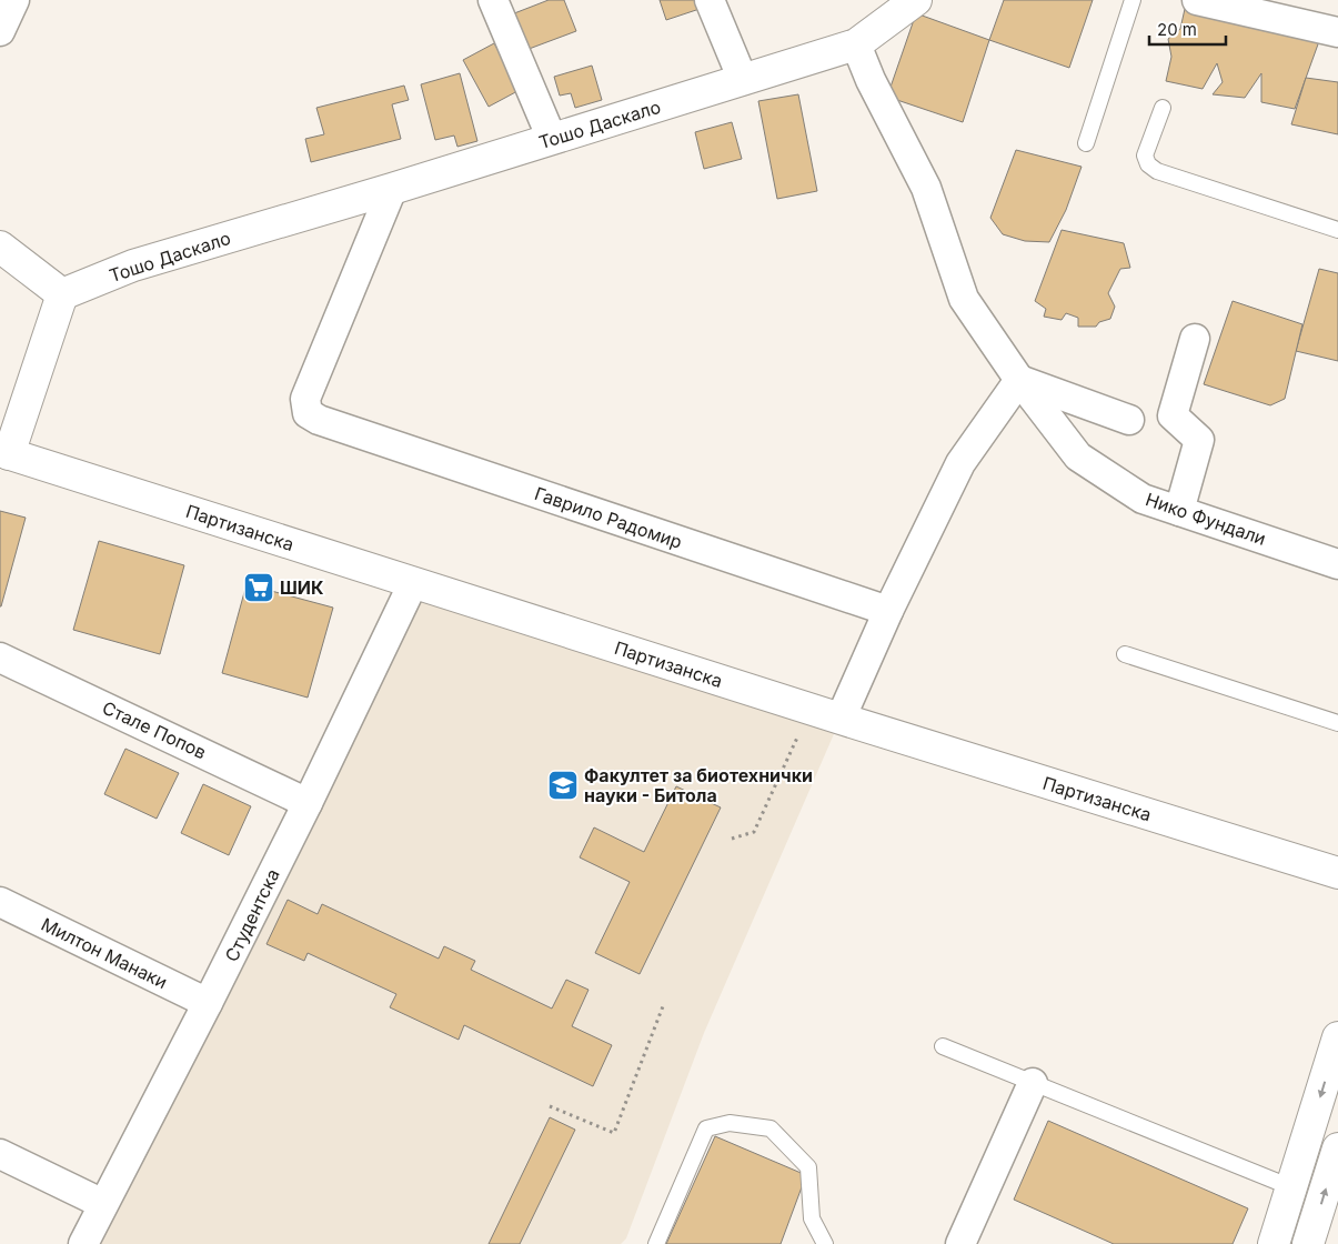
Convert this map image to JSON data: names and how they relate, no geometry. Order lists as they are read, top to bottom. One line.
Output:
{"streets":{"street":["Тошо Даскало","Гаврило Радомир","Нико Фундали","Партизанска","Стале Попов","Студентска","Милтон Манаки"]},"crossings":[["Тошо Даскало","Гаврило Радомир"],["Партизанска","Студентска"],["Стале Попов","Студентска"],["Студентска","Милтон Манаки"]],"places":{"supermarket":["ШИК"],"school or university":["Факултет за биотехнички науки - Битола"]},"scale_bar":"20 m"}
